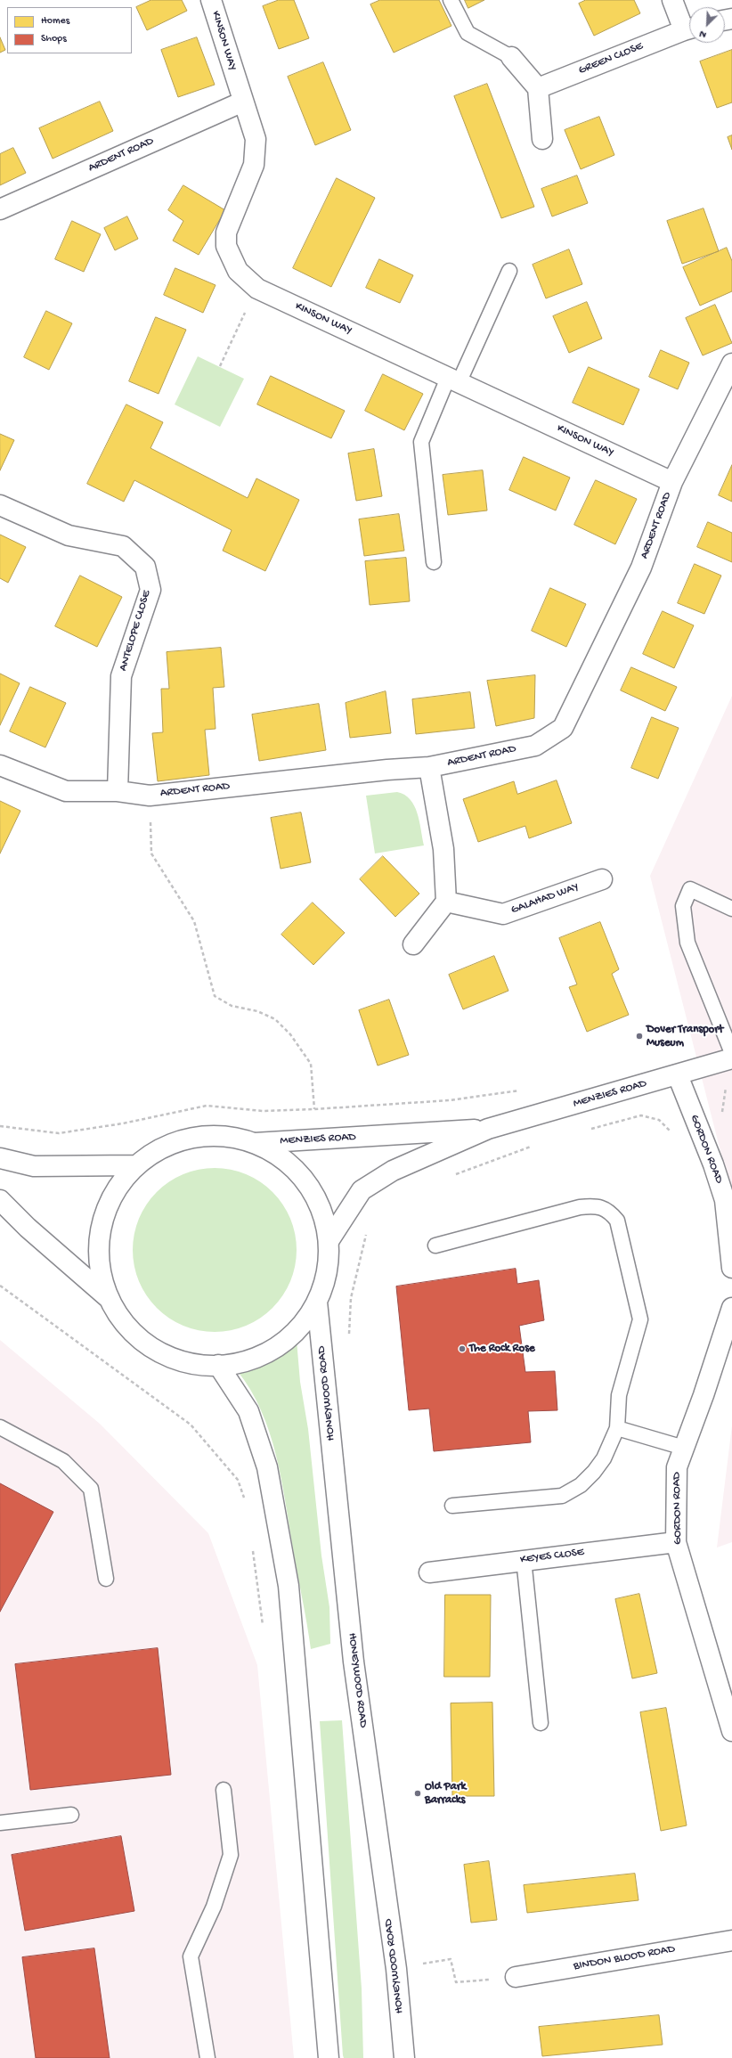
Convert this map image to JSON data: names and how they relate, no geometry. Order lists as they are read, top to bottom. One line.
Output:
{"streets":{"street":["KINSON WAY","GREEN CLOSE","ARDENT ROAD","ANTELOPE CLOSE","GALAHAD WAY","MENZIES ROAD","GORDON ROAD","HONEYWOOD ROAD","KEYES CLOSE","BINDON BLOOD ROAD"]},"crossings":[["KINSON WAY","ARDENT ROAD"],["ARDENT ROAD","ANTELOPE CLOSE"],["MENZIES ROAD","GORDON ROAD"],["GORDON ROAD","KEYES CLOSE"]],"places":["Dover Transport Museum","The Rock Rose","Old Park Barracks"],"legend":["Homes","Shops"],"north":"bottom left"}
